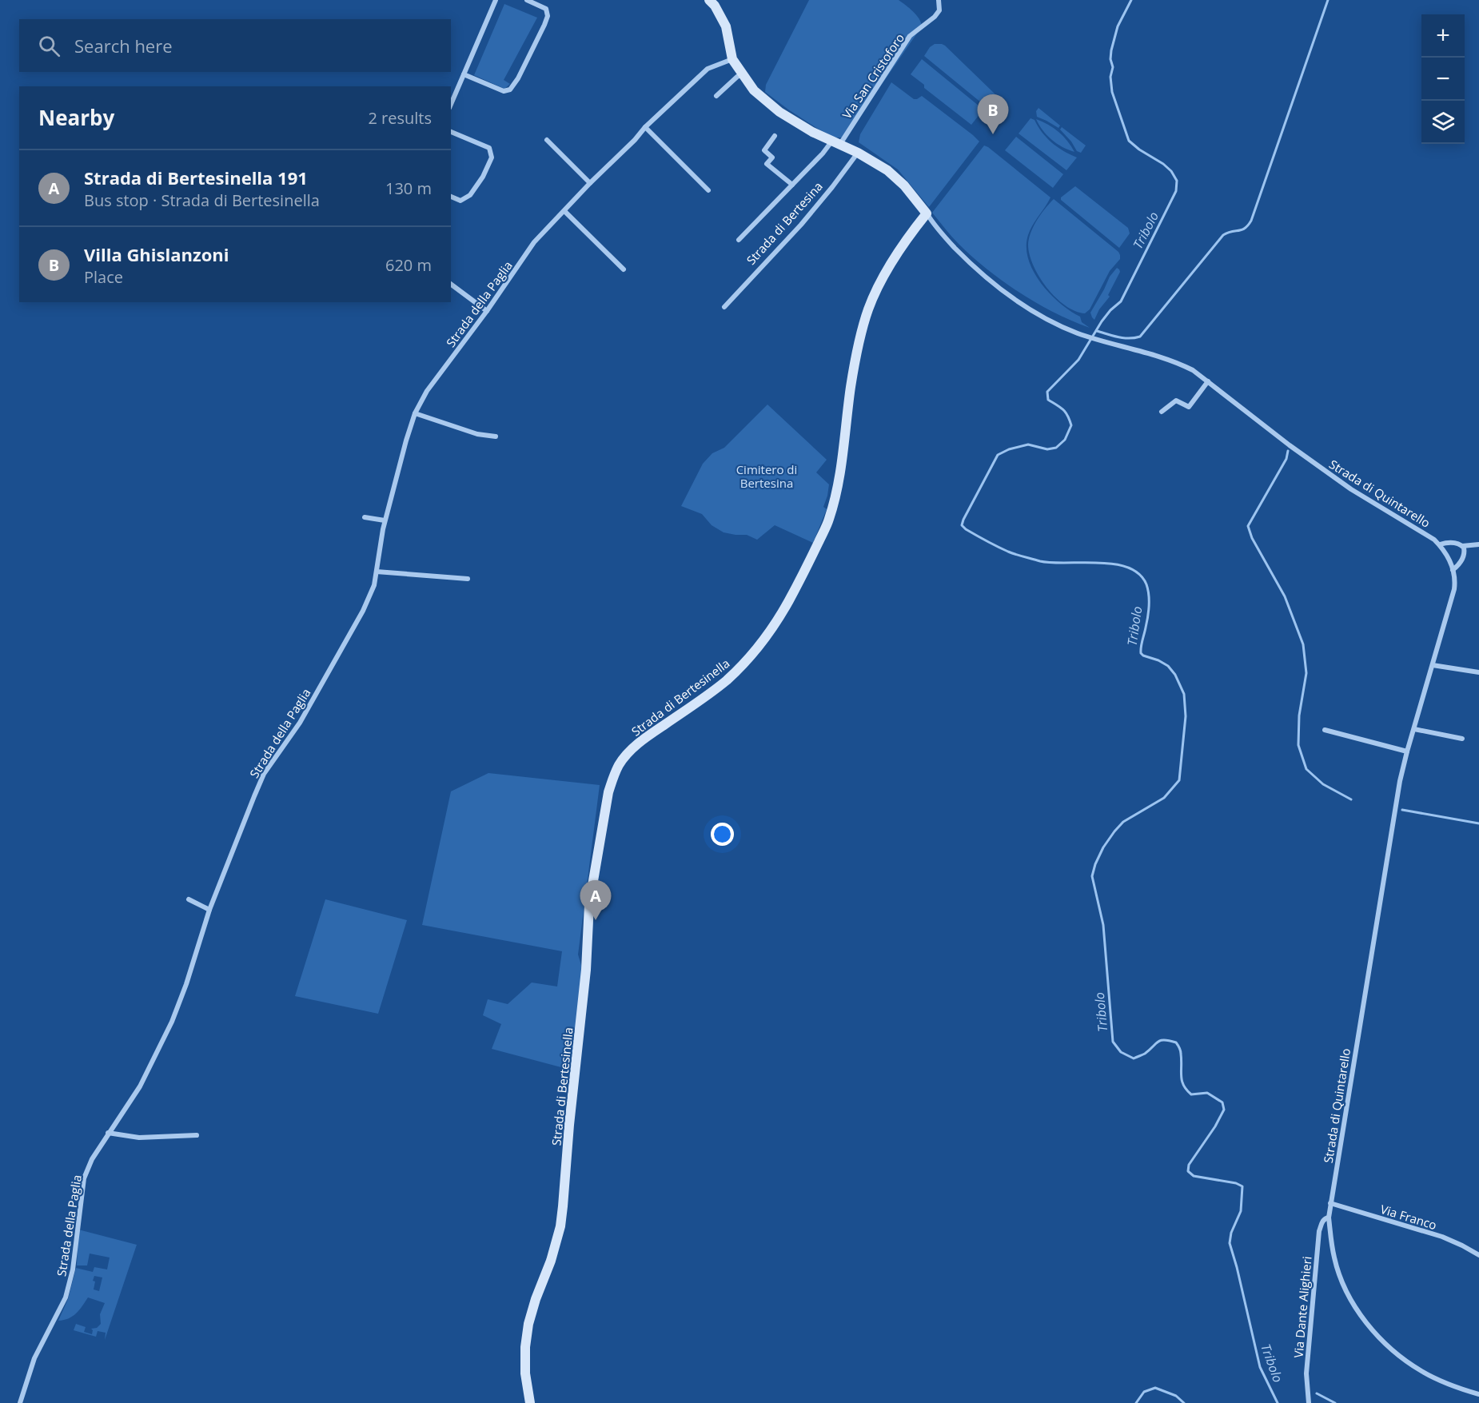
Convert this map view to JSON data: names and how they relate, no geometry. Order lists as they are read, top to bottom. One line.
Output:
{"streets":{"street":["Via San Cristoforo","Strada di Bertesina","Strada della Paglia","Strada di Quintarello","Strada di Bertesinella","Via Franco","Via Dante Alighieri"]},"crossings":[["Via San Cristoforo","Strada di Bertesina"],["Strada di Quintarello","Strada di Bertesinella"],["Strada di Quintarello","Via Franco"],["Strada di Quintarello","Via Dante Alighieri"]],"water":["Tribolo"],"parks":["Cimitero di Bertesina"],"page":{"map_buttons":["+","−"],"search":"Search here","heading":["Nearby","2 results"],"pins":["B","A"],"list":[{"mark":"A","name":"Strada di Bertesinella 191","note":"Bus stop · Strada di Bertesinella","value":"130 m"},{"mark":"B","name":"Villa Ghislanzoni","note":"Place","value":"620 m"}]}}
